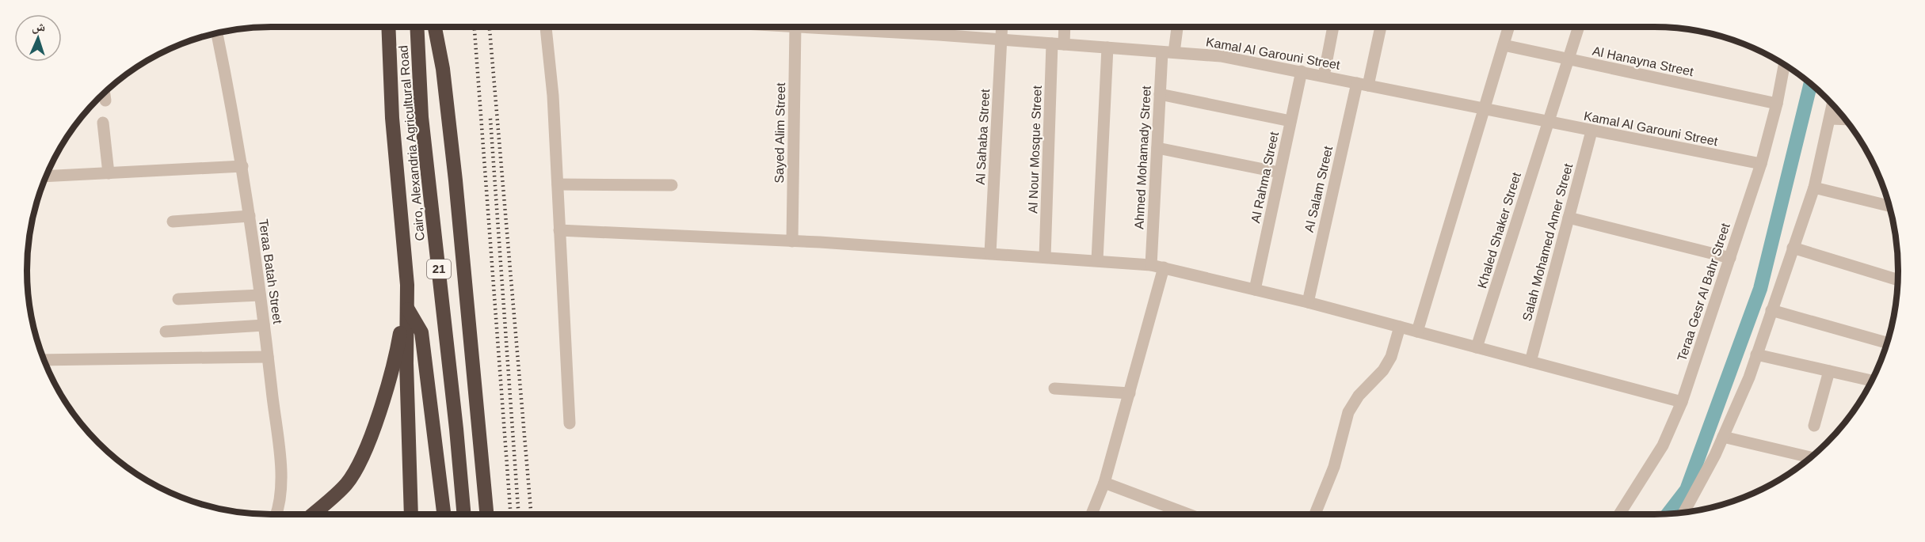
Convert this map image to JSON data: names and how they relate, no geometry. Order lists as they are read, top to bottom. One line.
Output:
{"streets":{"highway":["Cairo, Alexandria Agricultural Road","21"],"street":["Kamal Al Garouni Street","Al Hanayna Street","Sayed Alim Street","Al Sahaba Street","Al Nour Mosque Street","Ahmed Mohamady Street","Al Rahma Street","Al Salam Street","Khaled Shaker Street","Salah Mohamed Amer Street","Teraa Batah Street","Teraa Gesr Al Bahr Street"]},"crossings":[["Kamal Al Garouni Street","Al Sahaba Street"],["Kamal Al Garouni Street","Al Nour Mosque Street"],["Kamal Al Garouni Street","Ahmed Mohamady Street"],["Kamal Al Garouni Street","Al Rahma Street"],["Kamal Al Garouni Street","Al Salam Street"],["Kamal Al Garouni Street","Khaled Shaker Street"],["Kamal Al Garouni Street","Salah Mohamed Amer Street"],["Kamal Al Garouni Street","Teraa Gesr Al Bahr Street"],["Al Hanayna Street","Khaled Shaker Street"],["Al Hanayna Street","Teraa Gesr Al Bahr Street"]],"north":"top"}
